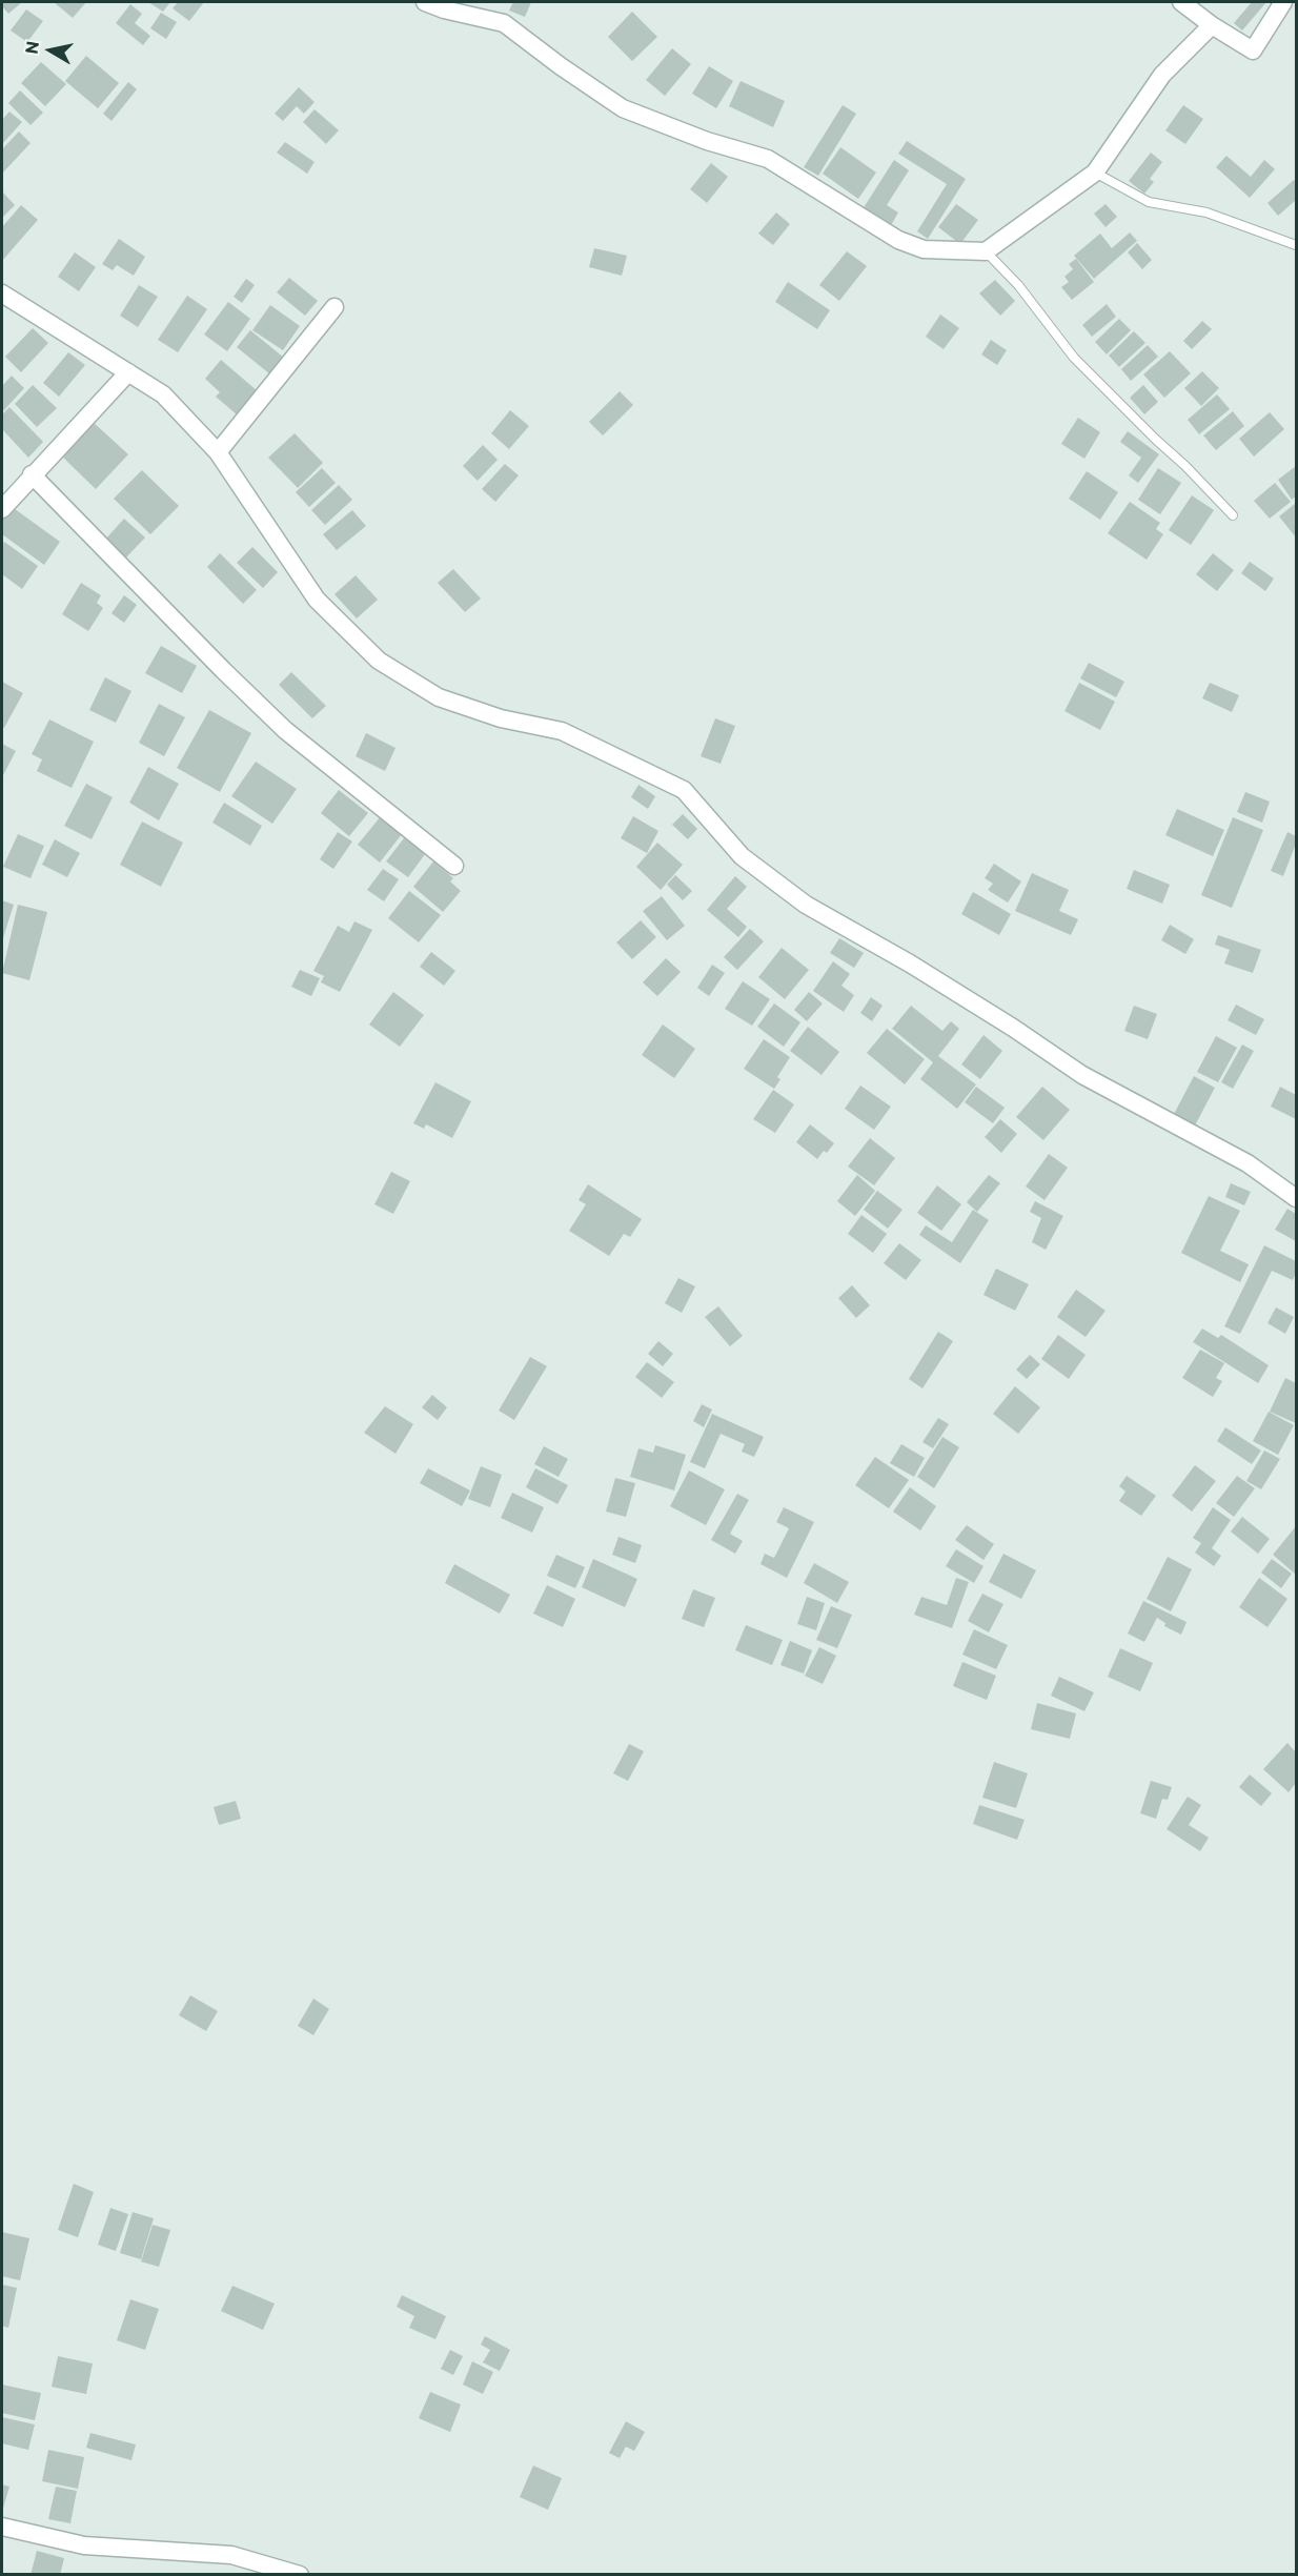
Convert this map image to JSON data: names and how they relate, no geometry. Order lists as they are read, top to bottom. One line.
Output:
{"north":"left"}
